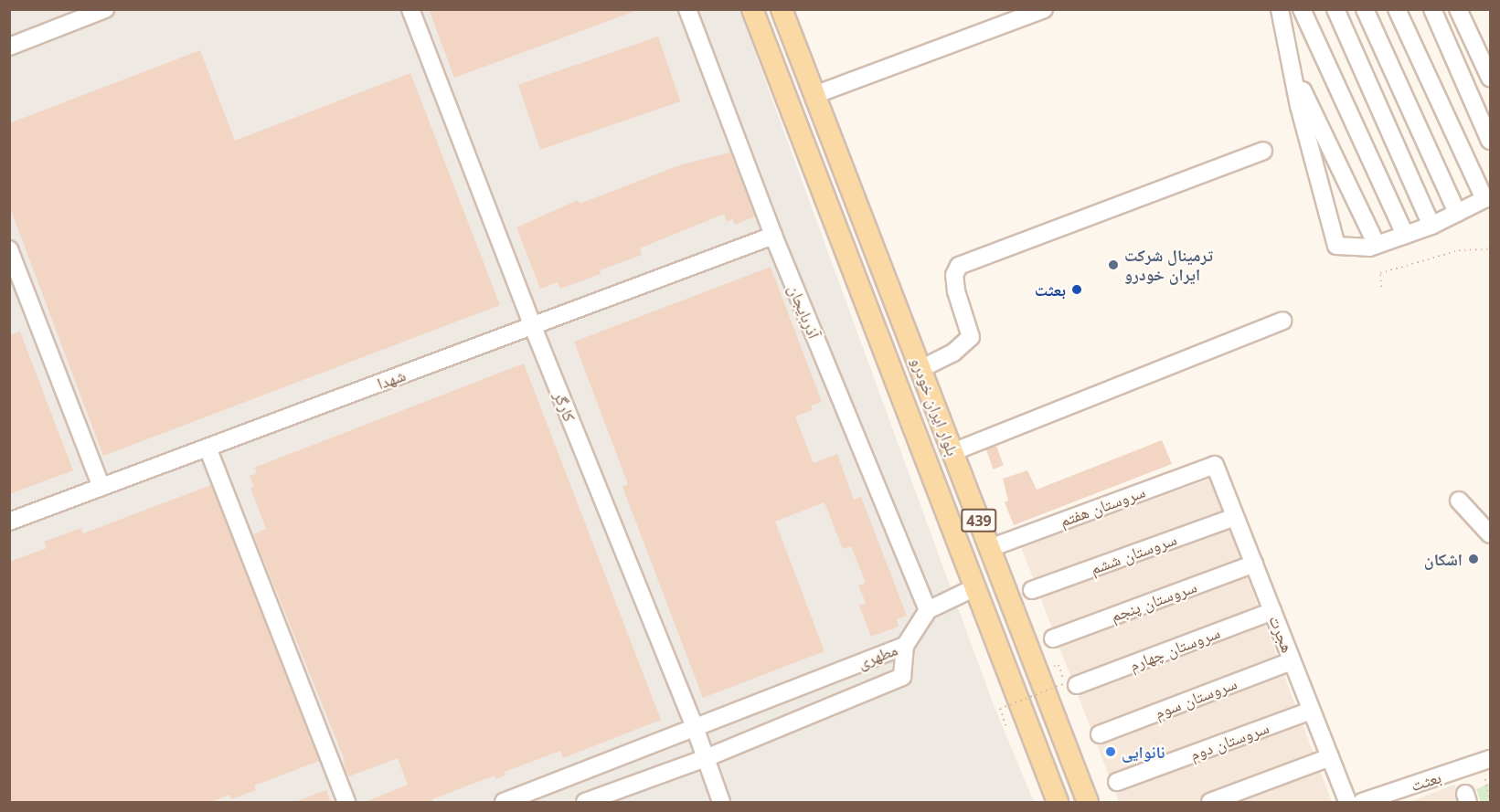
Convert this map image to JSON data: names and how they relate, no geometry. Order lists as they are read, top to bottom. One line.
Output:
{"streets":{"main road":["بلوار ایران خودرو","439"],"street":["آذربایجان","شهدا","کارگر","سروستان هفتم","سروستان ششم","سروستان پنجم","هجرت","سروستان چهارم","مطهری","سروستان سوم","سروستان دوم","بعثت"]},"crossings":[["آذربایجان","شهدا"],["شهدا","کارگر"],["کارگر","مطهری"],["بلوار ایران خودرو","سروستان هفتم"],["سروستان هفتم","هجرت"],["سروستان ششم","هجرت"],["سروستان پنجم","هجرت"],["هجرت","سروستان چهارم"],["هجرت","سروستان سوم"],["هجرت","سروستان دوم"]],"places":["ترمینال شرکت ایران خودرو","بعثت","اشکان","نانوایی"]}
